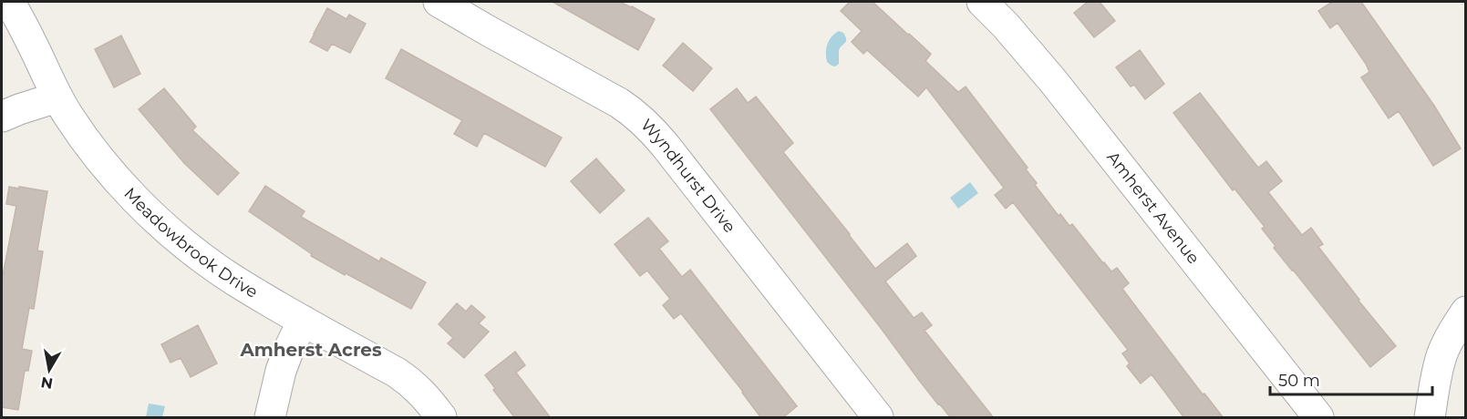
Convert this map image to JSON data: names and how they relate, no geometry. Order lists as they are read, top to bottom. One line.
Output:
{"streets":{"street":["Wyndhurst Drive","Amherst Avenue","Meadowbrook Drive"]},"districts":["Amherst Acres"],"scale_bar":"50 m","north":"bottom"}
